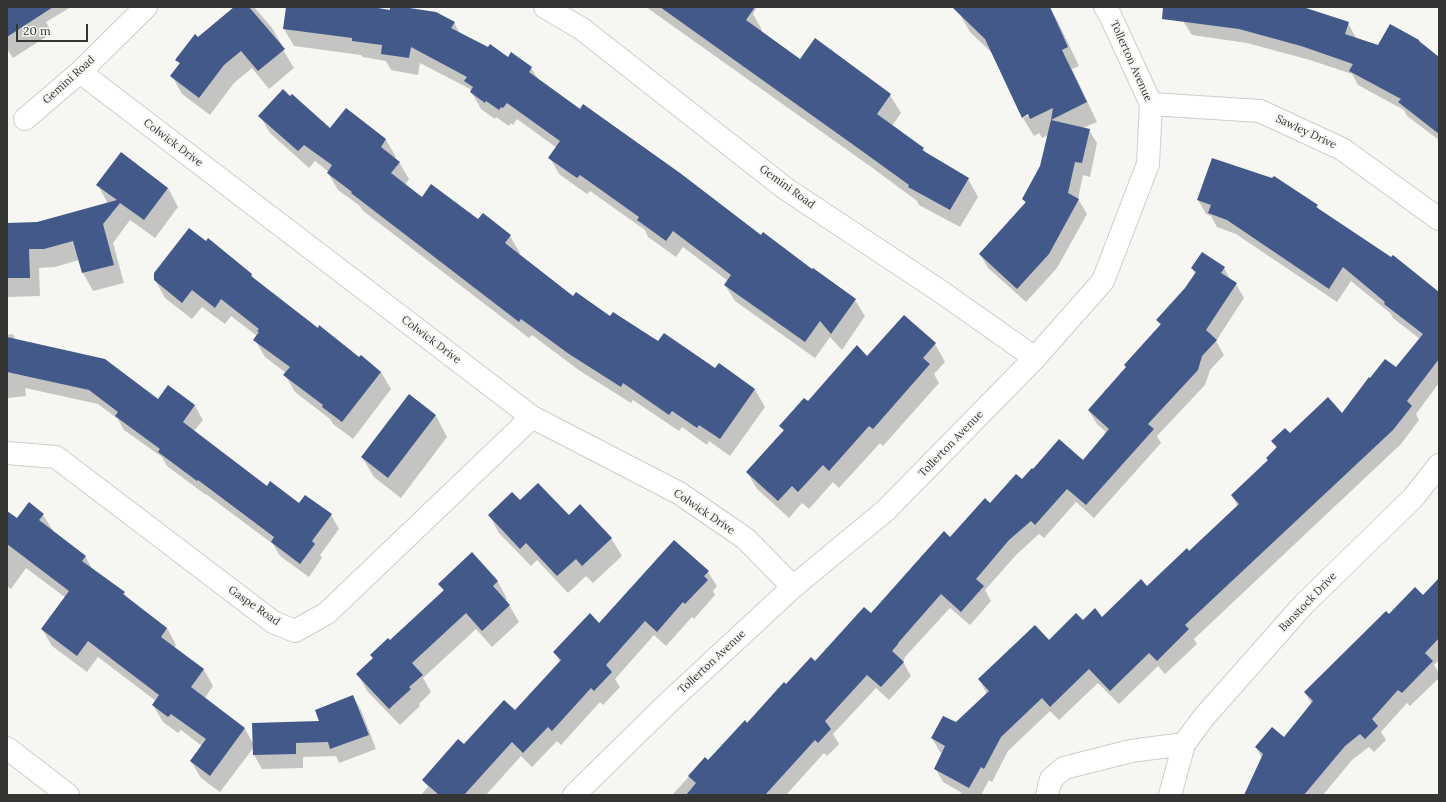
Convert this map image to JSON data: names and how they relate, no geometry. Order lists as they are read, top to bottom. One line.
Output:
{"streets":{"street":["Tollerton Avenue","Gemini Road","Sawley Drive","Colwick Drive","Banstock Drive","Gaspe Road"]},"crossings":[["Tollerton Avenue","Gemini Road"],["Tollerton Avenue","Sawley Drive"],["Tollerton Avenue","Colwick Drive"],["Gemini Road","Colwick Drive"],["Colwick Drive","Gaspe Road"]],"scale_bar":"20 m"}
